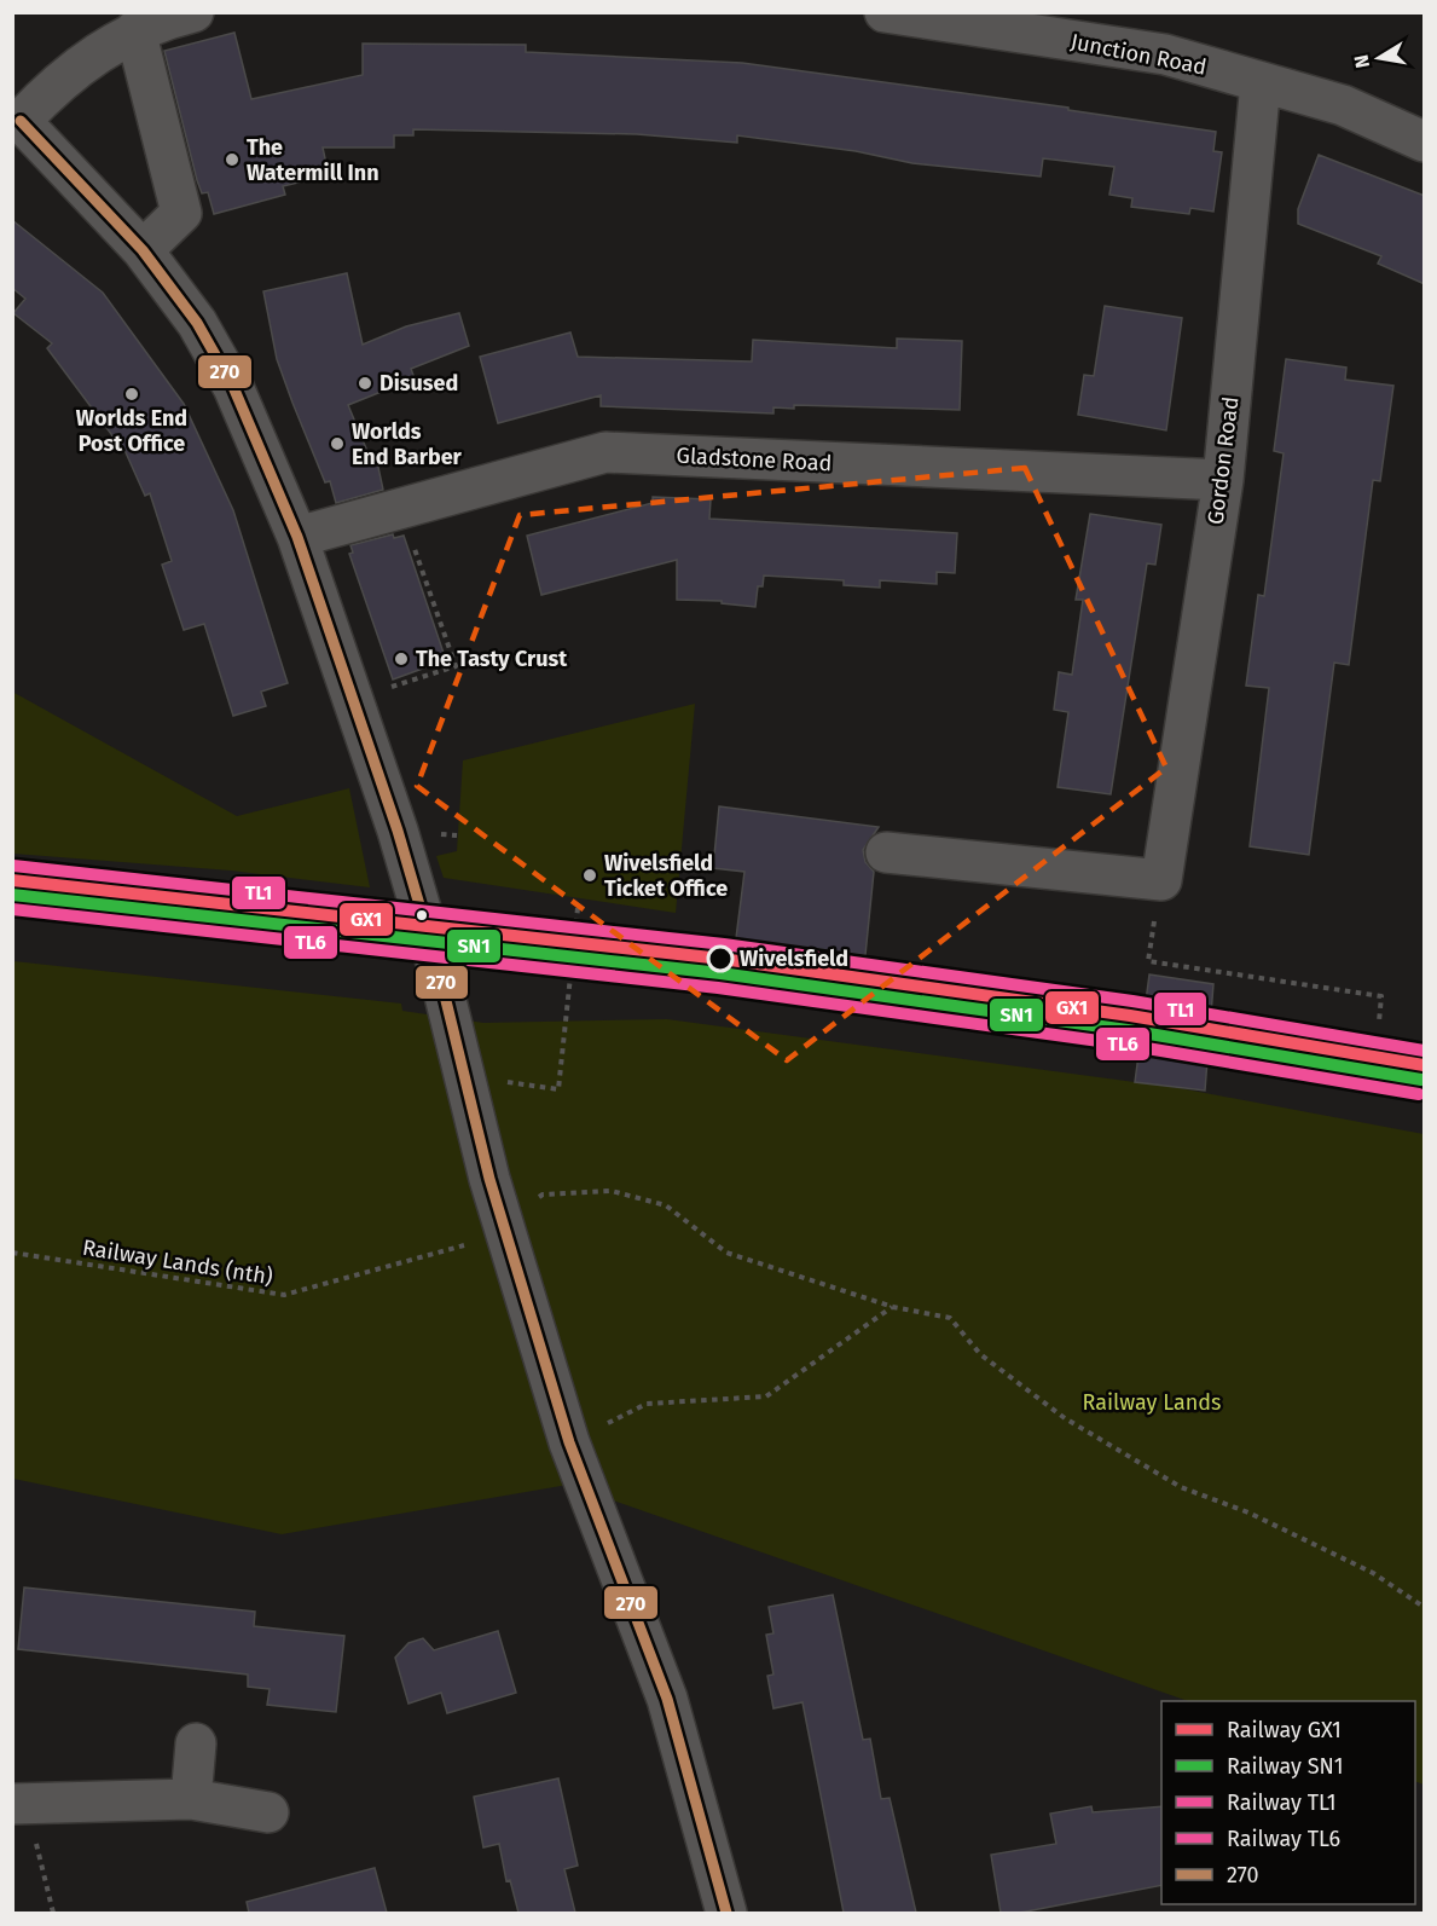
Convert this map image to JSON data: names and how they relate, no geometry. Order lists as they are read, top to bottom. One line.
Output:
{"streets":{"street":["Junction Road","Gladstone Road","Gordon Road"],"path":["Railway Lands (nth)"]},"crossings":[["Junction Road","Gordon Road"],["Gladstone Road","Gordon Road"]],"parks":["Railway Lands"],"places":["The Watermill Inn","Disused","Worlds End Post Office","Worlds End Barber","The Tasty Crust","Wivelsfield Ticket Office","Wivelsfield"],"lines":["transit line 270","rail line TL1","rail line GX1","rail line SN1","rail line TL6"],"legend":["Railway GX1","Railway SN1","Railway TL1","Railway TL6","270"],"north":"left"}
